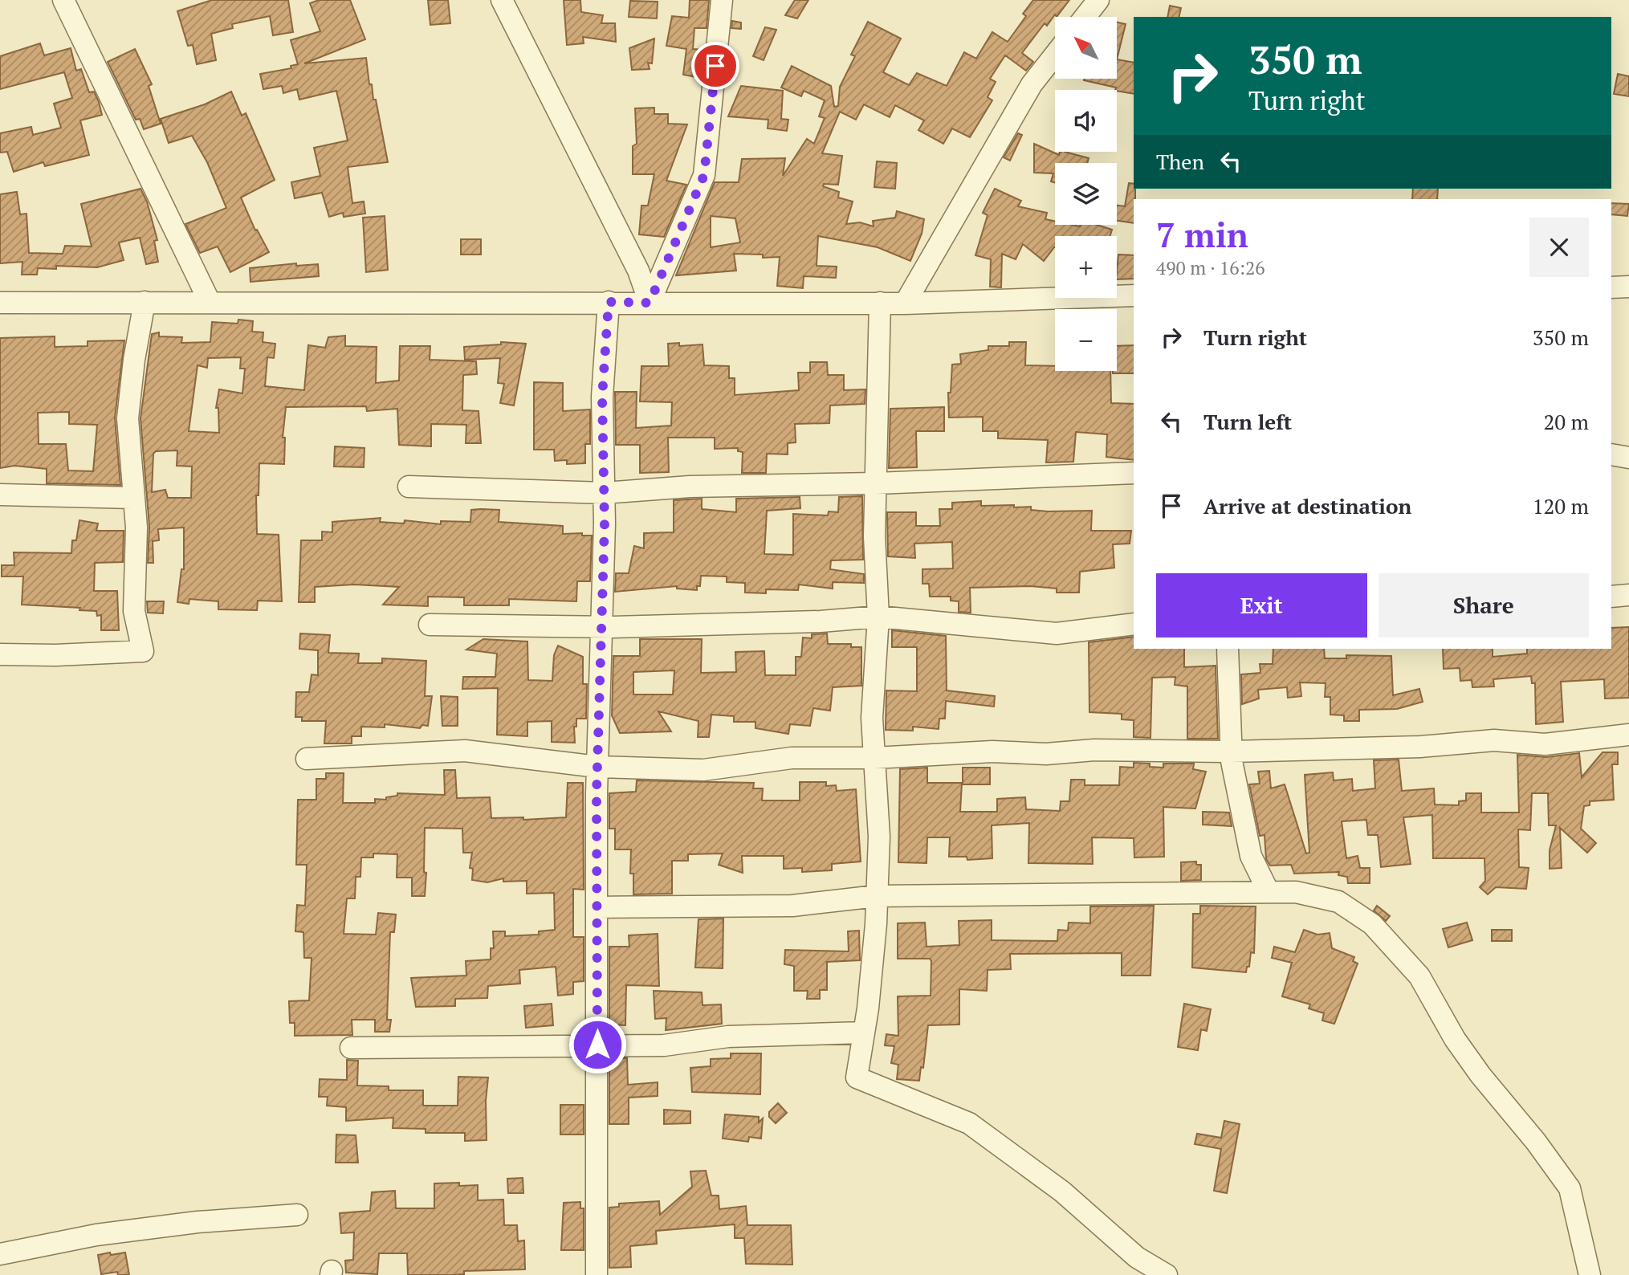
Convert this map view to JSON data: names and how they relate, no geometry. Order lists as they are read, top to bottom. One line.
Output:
{"north":"top left","page":{"map_buttons":["+","−"],"turn":["350 m","Turn right"],"then":"Then","heading":["7 min","490 m · 16:26"],"list":[{"name":"Turn right","value":"350 m"},{"name":"Turn left","value":"20 m"},{"name":"Arrive at destination","value":"120 m"}],"buttons":["Exit","Share"]}}
